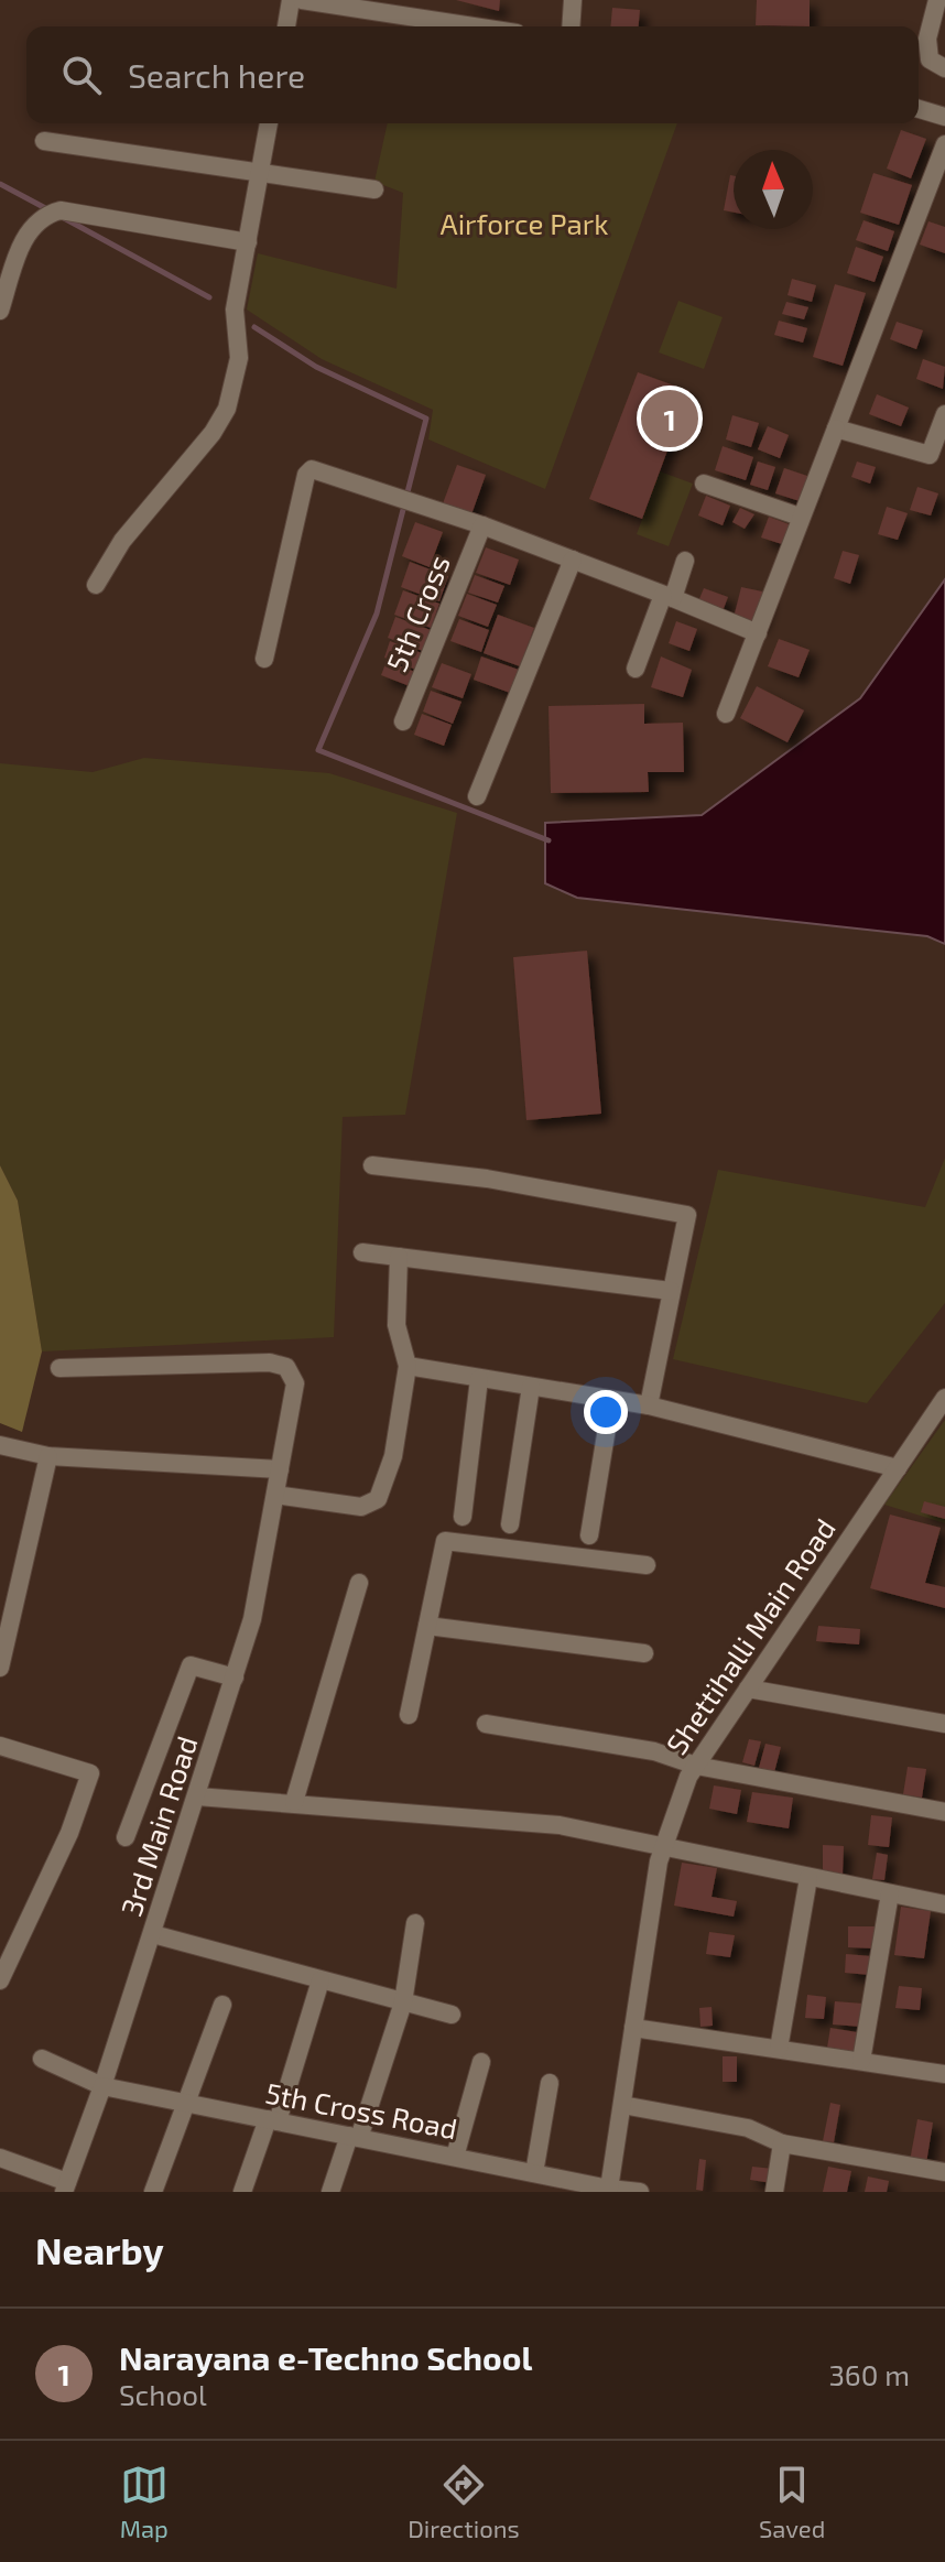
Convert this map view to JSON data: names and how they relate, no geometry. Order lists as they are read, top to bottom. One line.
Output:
{"streets":{"street":["5th Cross","Shettihalli Main Road","3rd Main Road","5th Cross Road"]},"crossings":[["Shettihalli Main Road","5th Cross Road"],["3rd Main Road","5th Cross Road"]],"parks":["Airforce Park"],"north":"top","page":{"search":"Search here","pins":"1","heading":"Nearby","list":[{"mark":"1","name":"Narayana e-Techno School","note":"School","value":"360 m"}],"nav":["Map","Directions","Saved"]}}
